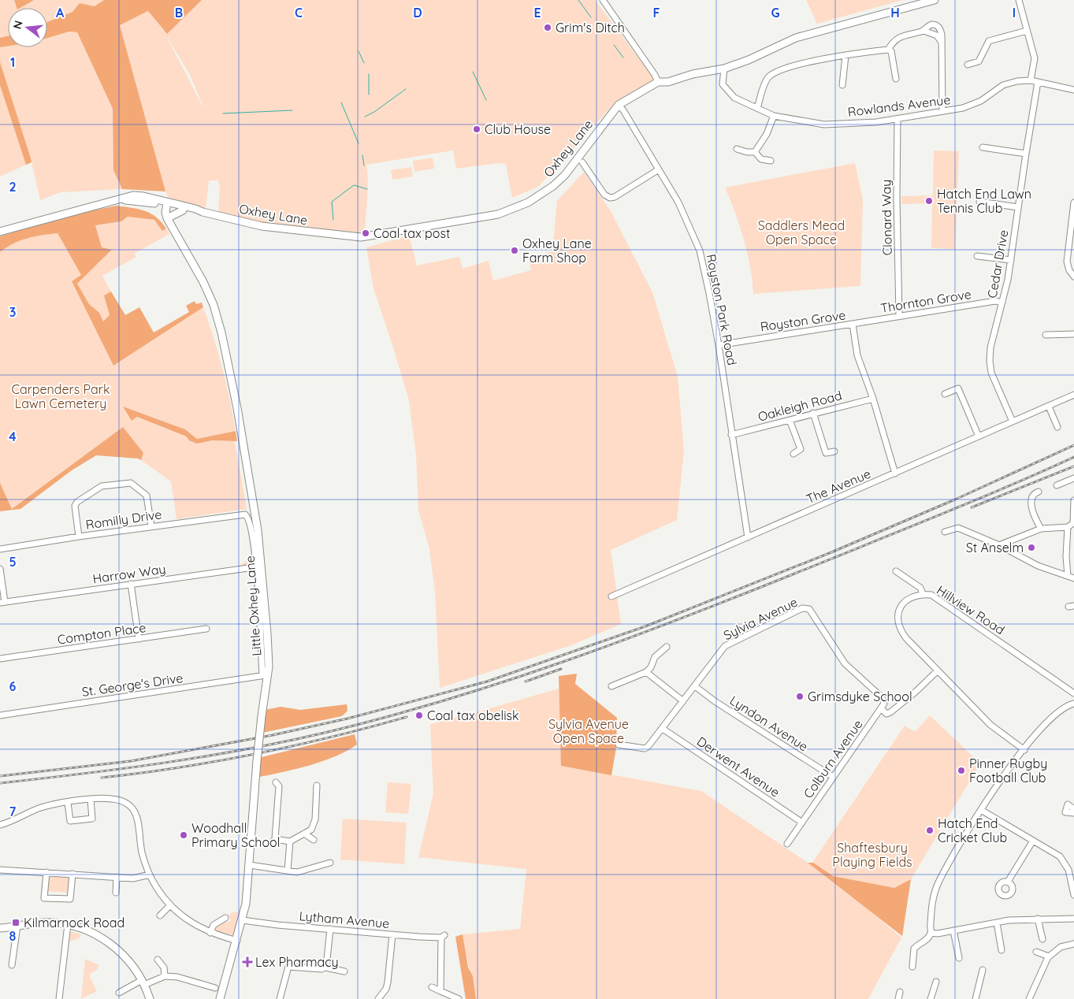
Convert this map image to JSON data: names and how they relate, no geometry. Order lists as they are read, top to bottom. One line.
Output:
{"streets":{"main road":["Oxhey Lane","Little Oxhey Lane"],"street":["Rowlands Avenue","Clonard Way","Cedar Drive","Thornton Grove","Royston Park Road","Royston Grove","Oakleigh Road","The Avenue","Romilly Drive","Harrow Way","Hillview Road","Sylvia Avenue","Compton Place","St. George's Drive","Lyndon Avenue","Colburn Avenue","Derwent Avenue","Lytham Avenue"]},"crossings":[["Rowlands Avenue","Oxhey Lane"],["Rowlands Avenue","Clonard Way"],["Rowlands Avenue","Cedar Drive"],["Oxhey Lane","Royston Park Road"],["Oxhey Lane","Little Oxhey Lane"],["Clonard Way","Thornton Grove"],["Cedar Drive","Thornton Grove"],["Cedar Drive","The Avenue"],["Thornton Grove","Royston Grove"],["Royston Park Road","Royston Grove"],["Royston Park Road","Oakleigh Road"],["Royston Park Road","The Avenue"],["Royston Grove","Oakleigh Road"],["Royston Grove","The Avenue"],["Romilly Drive","Little Oxhey Lane"],["Harrow Way","Little Oxhey Lane"],["Little Oxhey Lane","St. George's Drive"],["Little Oxhey Lane","Lytham Avenue"],["Sylvia Avenue","Lyndon Avenue"],["Sylvia Avenue","Colburn Avenue"],["Sylvia Avenue","Derwent Avenue"],["Lyndon Avenue","Colburn Avenue"],["Colburn Avenue","Derwent Avenue"]],"parks":["Saddlers Mead Open Space","Carpenders Park Lawn Cemetery","Sylvia Avenue Open Space","Shaftesbury Playing Fields"],"places":{"other":["Grim's Ditch","Club House","Hatch End Lawn Tennis Club","Coal tax post","Oxhey Lane Farm Shop","St Anselm","Grimsdyke School","Coal tax obelisk","Pinner Rugby Football Club","Hatch End Cricket Club","Woodhall Primary School"],"transit":["Kilmarnock Road"],"health":["Lex Pharmacy"]},"north":"left","grid":{"columns":["A","B","C","D","E","F","G","H","I"],"rows":["1","2","3","4","5","6","7","8"]}}
